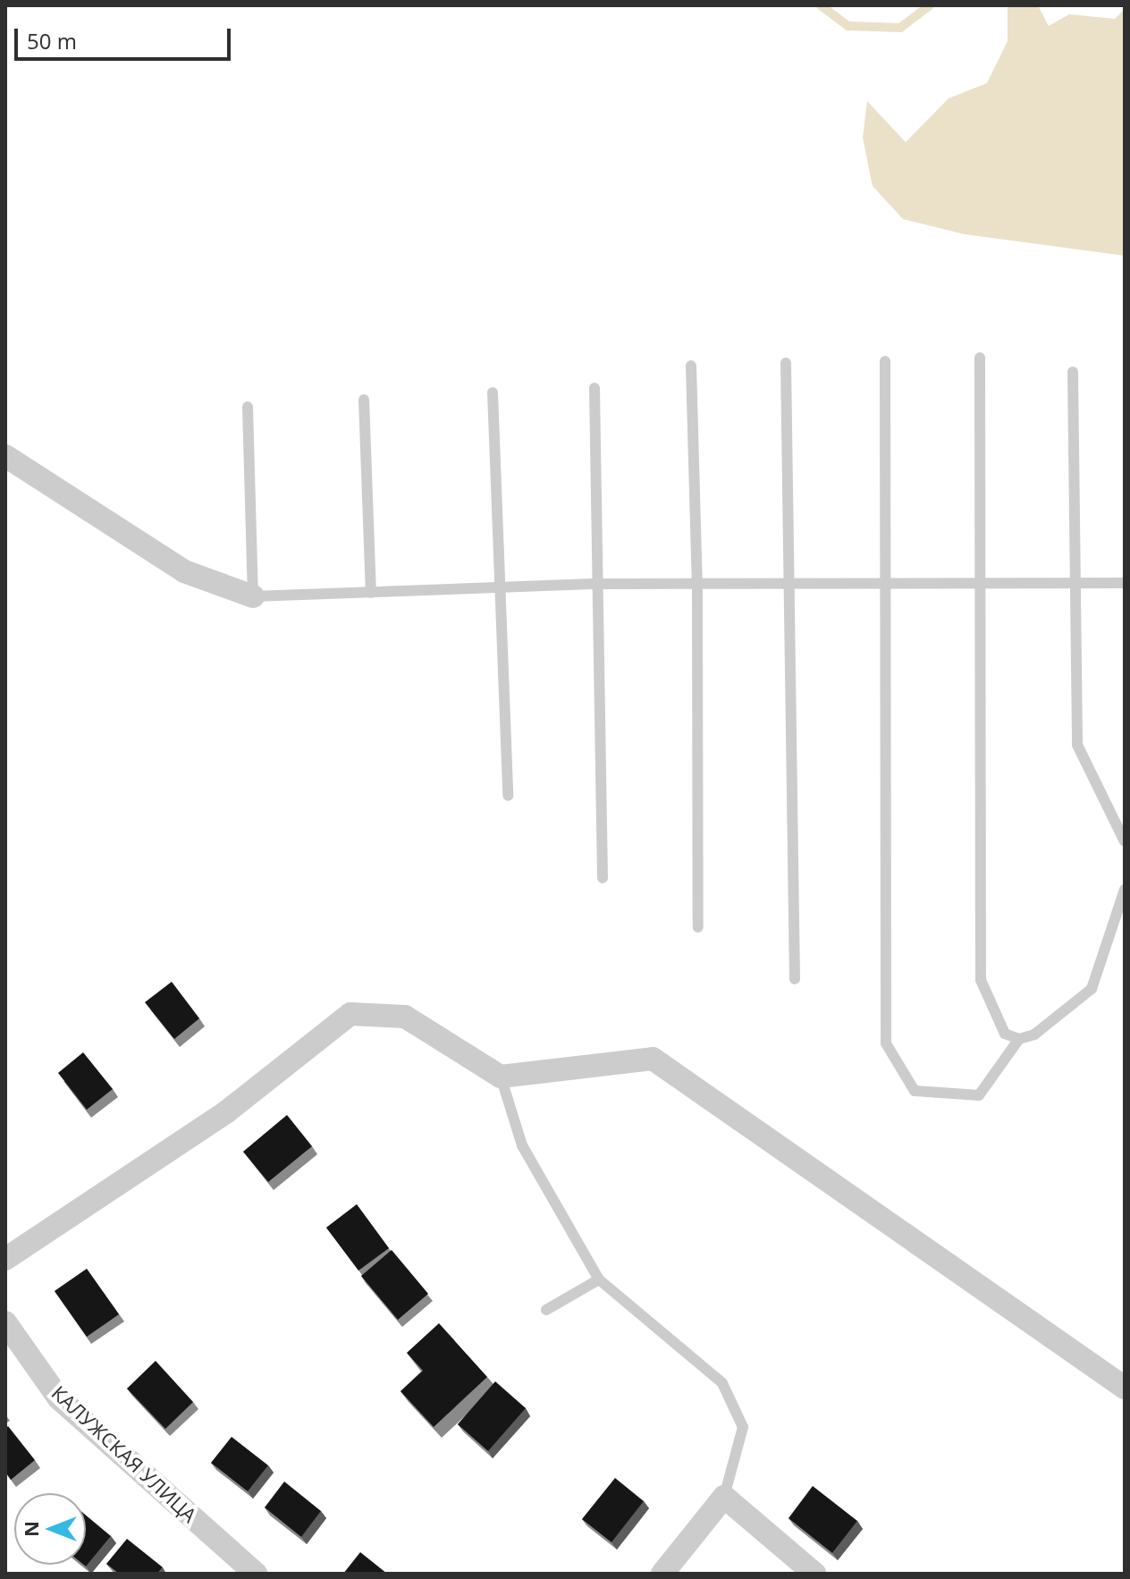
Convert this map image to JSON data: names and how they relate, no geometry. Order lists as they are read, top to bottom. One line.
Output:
{"streets":{"street":["КАЛУЖСКАЯ УЛИЦА"]},"scale_bar":"50 m","north":"left"}
